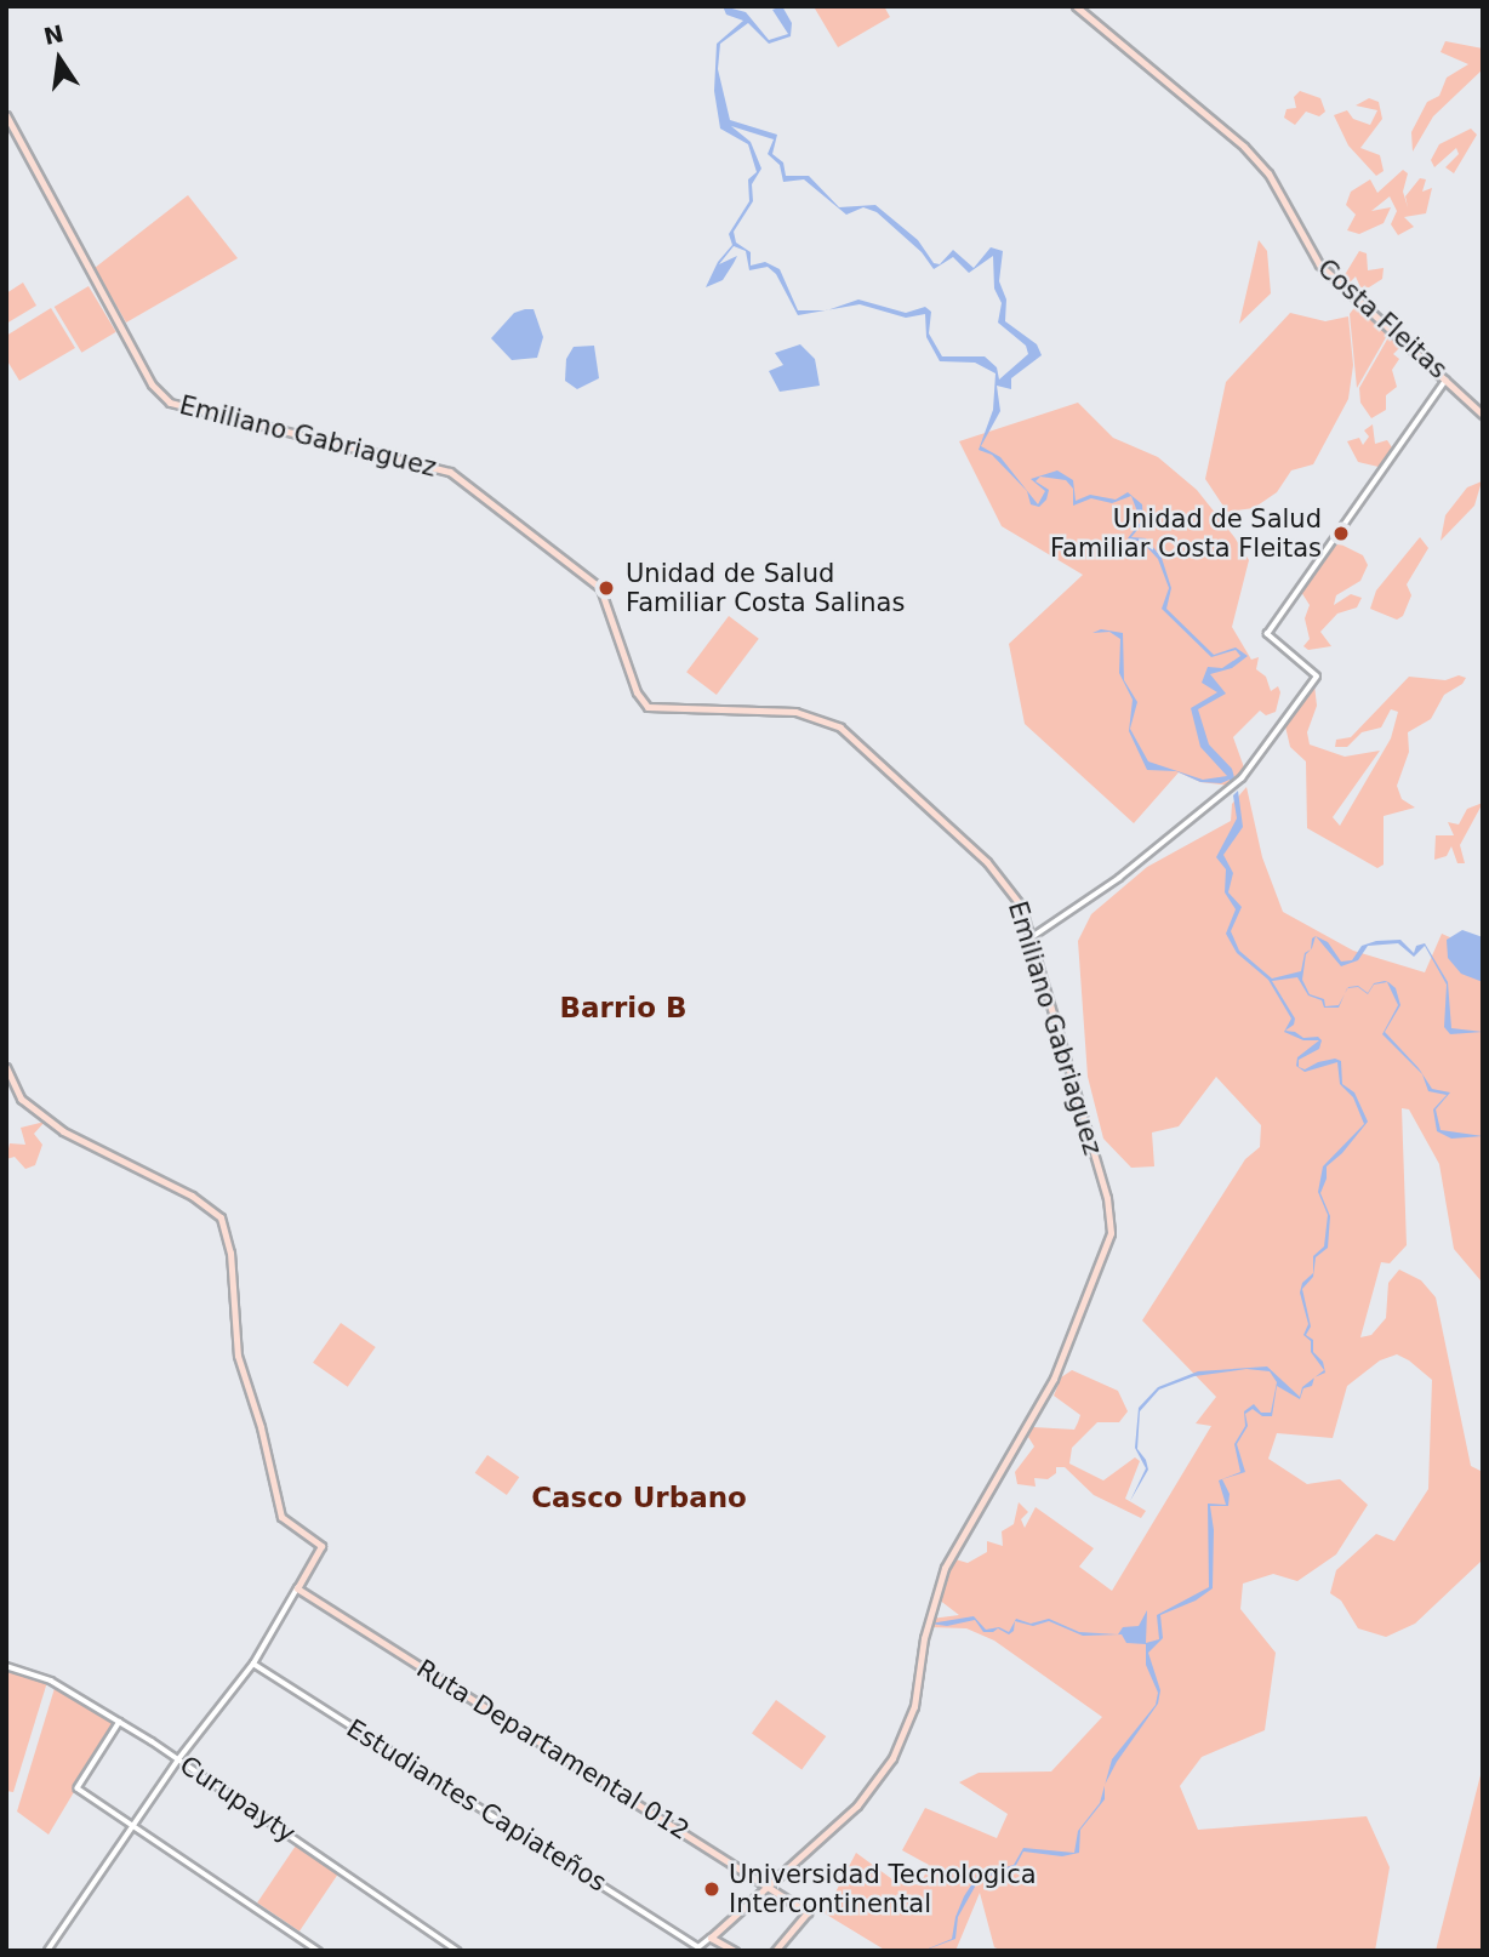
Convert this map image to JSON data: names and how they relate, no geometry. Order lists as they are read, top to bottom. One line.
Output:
{"streets":{"main road":["Costa Fleitas","Emiliano Gabriaguez","Ruta Departamental 012"],"street":["Curupayty","Estudiantes Capiateños"]},"crossings":[["Emiliano Gabriaguez","Ruta Departamental 012"],["Emiliano Gabriaguez","Estudiantes Capiateños"]],"districts":["Barrio B","Casco Urbano"],"places":["Unidad de Salud Familiar Costa Fleitas","Unidad de Salud Familiar Costa Salinas","Universidad Tecnologica Intercontinental"],"north":"top"}
